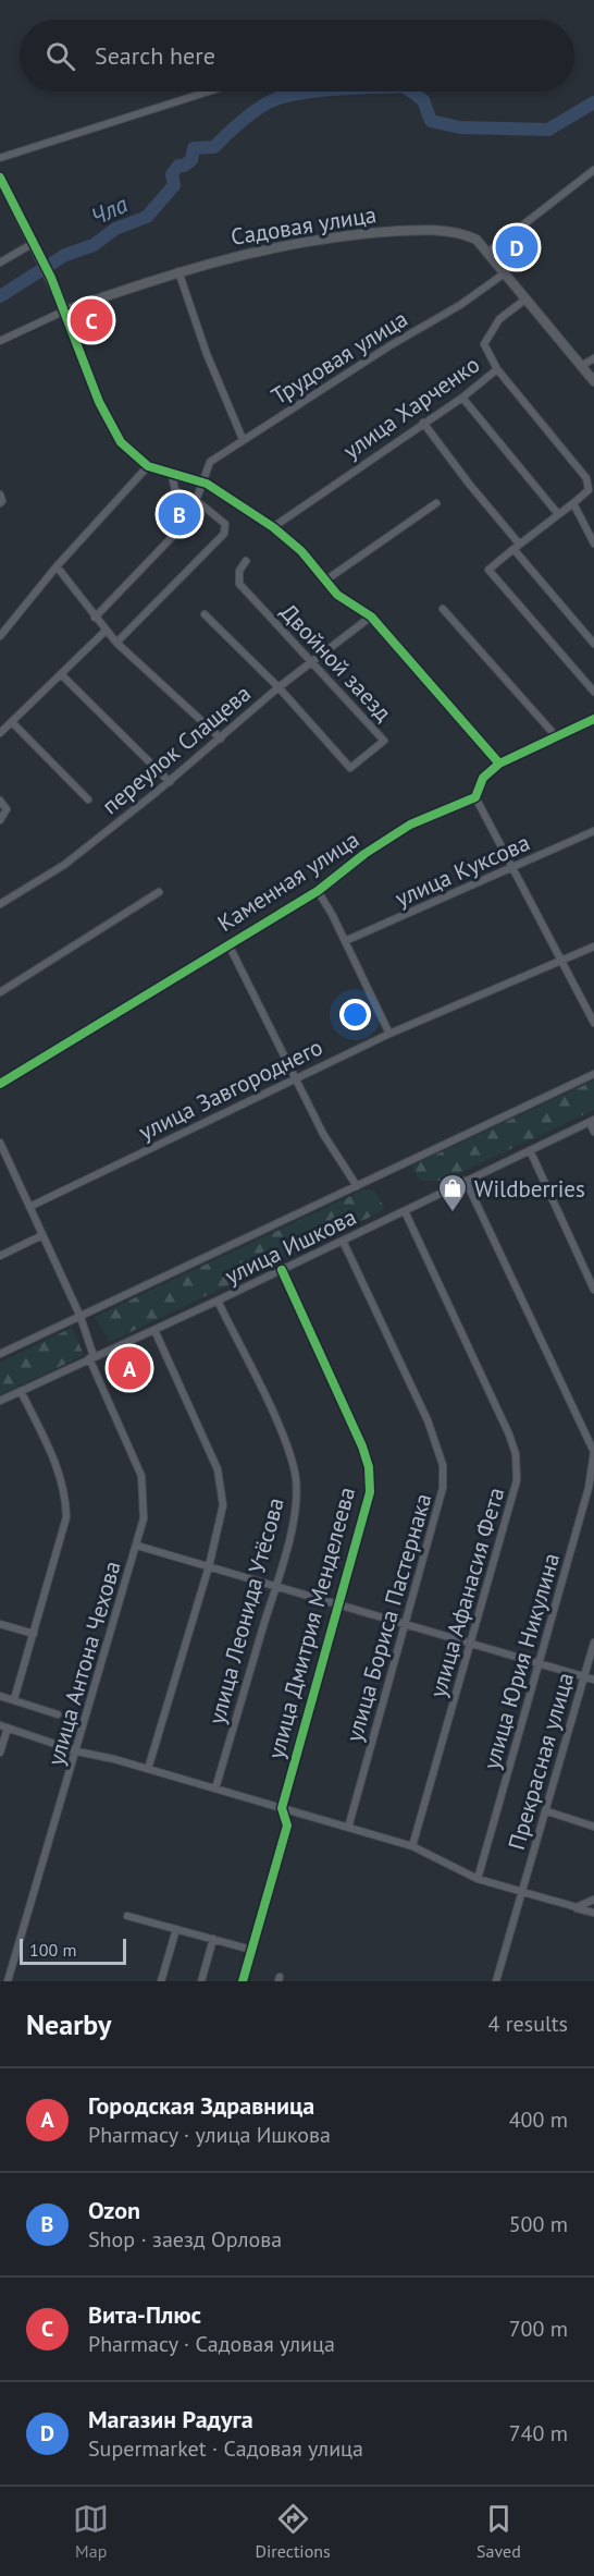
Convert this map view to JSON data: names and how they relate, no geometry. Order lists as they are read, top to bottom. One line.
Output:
{"streets":{"street":["Садовая улица","Трудовая улица","улица Харченко","Двойной заезд","переулок Слащева","улица Куксова","Каменная улица","улица Завгороднего","улица Ишкова","улица Афанасия Фета","улица Леонида Утёсова","улица Бориса Пастернака","улица Дмитрия Менделеева","улица Юрия Никулина","улица Антона Чехова","Прекрасная улица"]},"crossings":[["Садовая улица","Трудовая улица"],["Садовая улица","улица Харченко"],["Двойной заезд","переулок Слащева"],["улица Завгороднего","улица Антона Чехова"],["улица Ишкова","улица Афанасия Фета"],["улица Ишкова","улица Леонида Утёсова"],["улица Ишкова","улица Бориса Пастернака"],["улица Ишкова","улица Дмитрия Менделеева"],["улица Ишкова","улица Антона Чехова"]],"water":["Чла"],"places":{"shop":["Wildberries"]},"scale_bar":"100 m","page":{"search":"Search here","pins":["D","C","B","A"],"scale":"100 m","heading":["Nearby","4 results"],"list":[{"mark":"A","name":"Городская Здравница","note":"Pharmacy · улица Ишкова","value":"400 m"},{"mark":"B","name":"Ozon","note":"Shop · заезд Орлова","value":"500 m"},{"mark":"C","name":"Вита-Плюс","note":"Pharmacy · Садовая улица","value":"700 m"},{"mark":"D","name":"Магазин Радуга","note":"Supermarket · Садовая улица","value":"740 m"}],"nav":["Map","Directions","Saved"]}}
